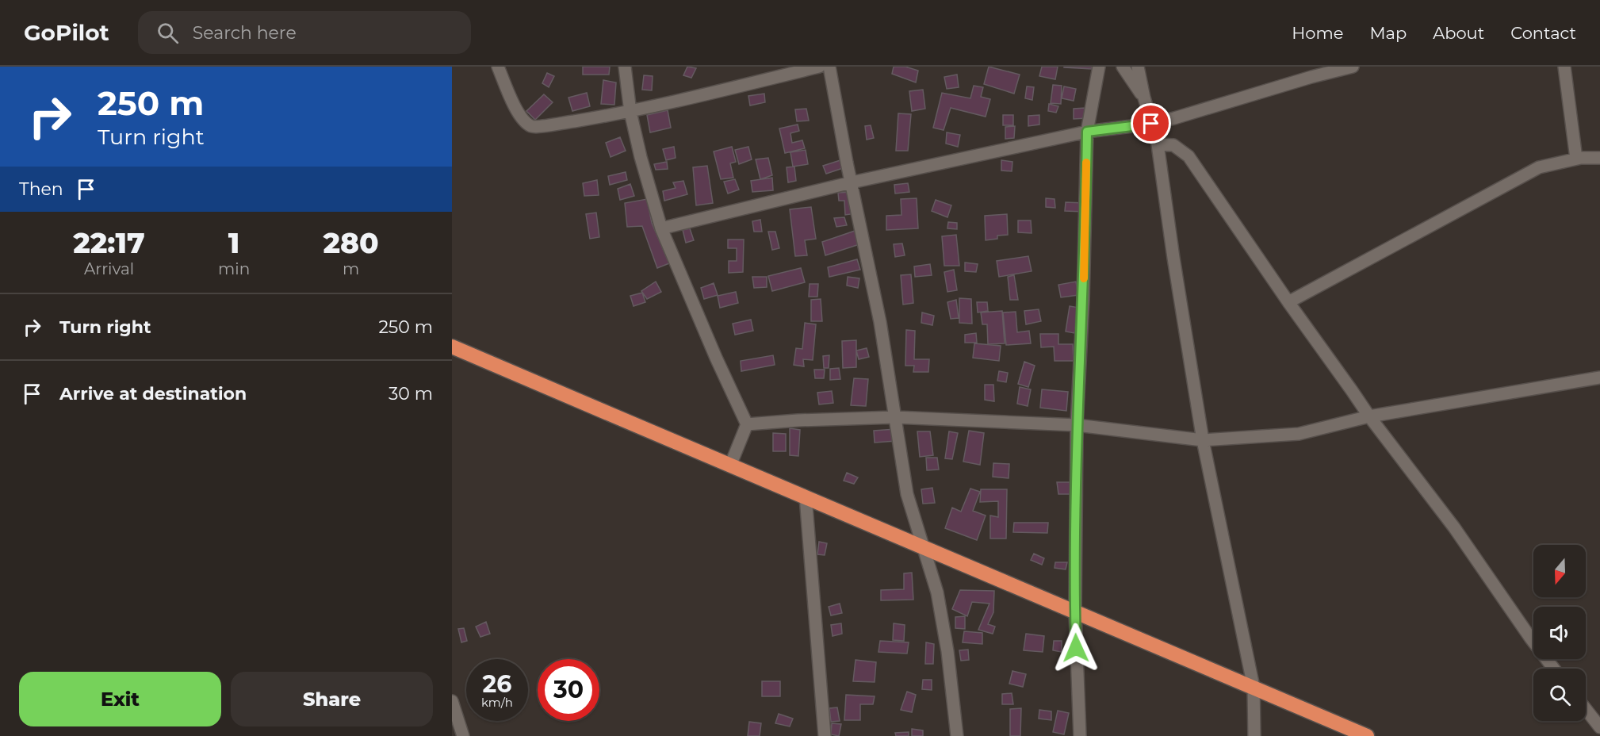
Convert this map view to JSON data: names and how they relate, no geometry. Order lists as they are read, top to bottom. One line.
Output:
{"north":"bottom","page":{"header":"GoPilot","search":"Search here","nav":["Home","Map","About","Contact"],"turn":["250 m","Turn right"],"then":"Then","eta":["22:17","Arrival","1","min","280","m"],"list":[{"name":"Turn right","value":"250 m"},{"name":"Arrive at destination","value":"30 m"}],"speed":"26 km/h","limit":"30","buttons":["Exit","Share"]}}
